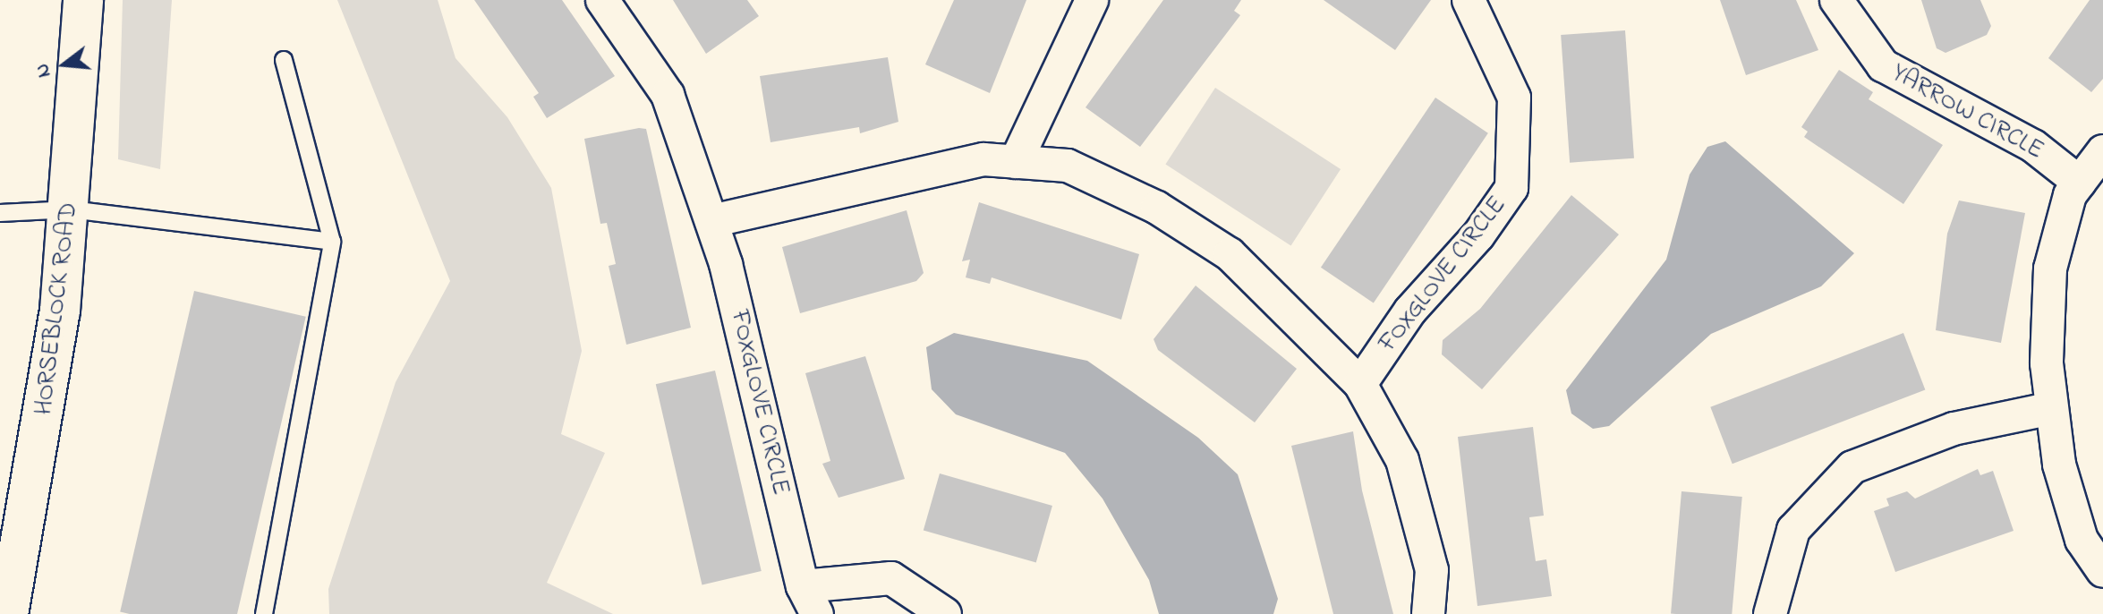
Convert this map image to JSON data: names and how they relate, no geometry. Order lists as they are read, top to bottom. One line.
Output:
{"streets":{"main road":["HORSEBLOCK ROAD"],"street":["YARROW CIRCLE","FOXGLOVE CIRCLE"]},"north":"left"}
